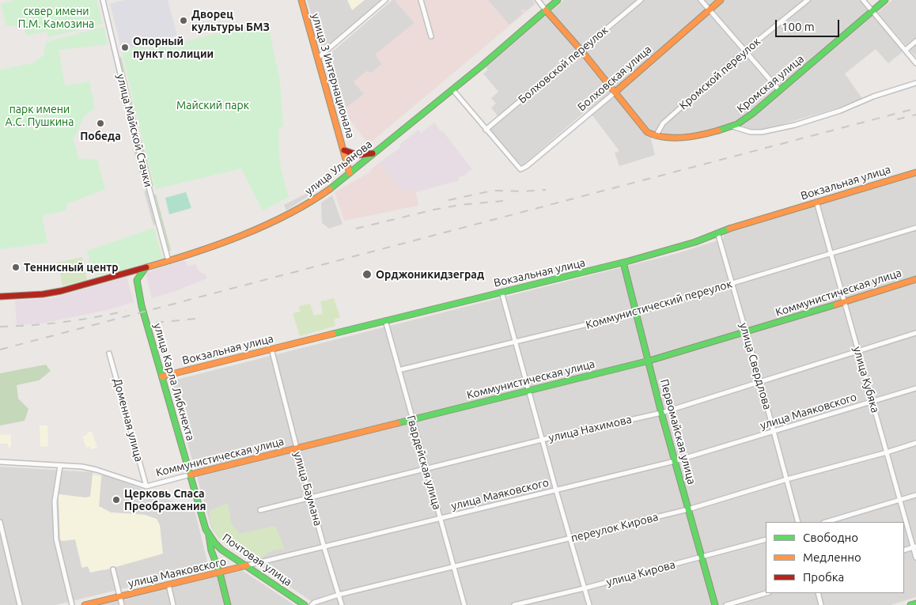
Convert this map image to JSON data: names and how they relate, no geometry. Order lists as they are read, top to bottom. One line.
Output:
{"streets":{"main road":["улица 3 Интернационала","Болховская улица","Кромская улица","улица Ульянова","Вокзальная улица","Коммунистическая улица","улица Карла Либкнехта","улица Маяковского","Первомайская улица","Почтовая улица"],"street":["Болховской переулок","Кромской переулок","улица Майской Стачки","Коммунистический переулок","улица Свердлова","улица Кубяка","Доменная улица","улица Нахимова","Гвардейская улица","улица Баумана","переулок Кирова","улица Кирова"]},"crossings":[["Болховской переулок","Болховская улица"],["Кромской переулок","Кромская улица"],["улица 3 Интернационала","улица Ульянова"],["Болховская улица","Кромская улица"],["улица Майской Стачки","улица Ульянова"],["Вокзальная улица","улица Свердлова"],["Вокзальная улица","улица Кубяка"],["Вокзальная улица","улица Карла Либкнехта"],["Вокзальная улица","Первомайская улица"],["Вокзальная улица","Гвардейская улица"],["Вокзальная улица","улица Баумана"],["Коммунистическая улица","улица Свердлова"],["Коммунистическая улица","улица Кубяка"],["Коммунистическая улица","улица Карла Либкнехта"],["Коммунистическая улица","Доменная улица"],["Коммунистическая улица","Первомайская улица"],["Коммунистическая улица","Гвардейская улица"],["Коммунистическая улица","улица Баумана"],["Коммунистический переулок","улица Свердлова"],["Коммунистический переулок","улица Кубяка"],["Коммунистический переулок","Первомайская улица"],["Коммунистический переулок","Гвардейская улица"],["улица Свердлова","улица Маяковского"],["улица Свердлова","улица Нахимова"],["улица Свердлова","переулок Кирова"],["улица Кубяка","улица Маяковского"],["улица Кубяка","улица Нахимова"],["улица Кубяка","переулок Кирова"],["улица Карла Либкнехта","Почтовая улица"],["улица Маяковского","Первомайская улица"],["улица Маяковского","Гвардейская улица"],["улица Маяковского","улица Баумана"],["улица Маяковского","Почтовая улица"],["улица Нахимова","Первомайская улица"],["улица Нахимова","Гвардейская улица"],["улица Нахимова","улица Баумана"],["Первомайская улица","переулок Кирова"],["Первомайская улица","улица Кирова"],["Гвардейская улица","переулок Кирова"],["улица Баумана","переулок Кирова"]],"parks":["сквер имени П.М. Камозина","Майский парк","парк имени А.С. Пушкина"],"places":["Дворец культуры БМЗ","Опорный пункт полиции","Победа","Теннисный центр","Орджоникидзеград","Церковь Спаса Преображения"],"legend":["Свободно","Медленно","Пробка"],"scale_bar":"100 m"}
